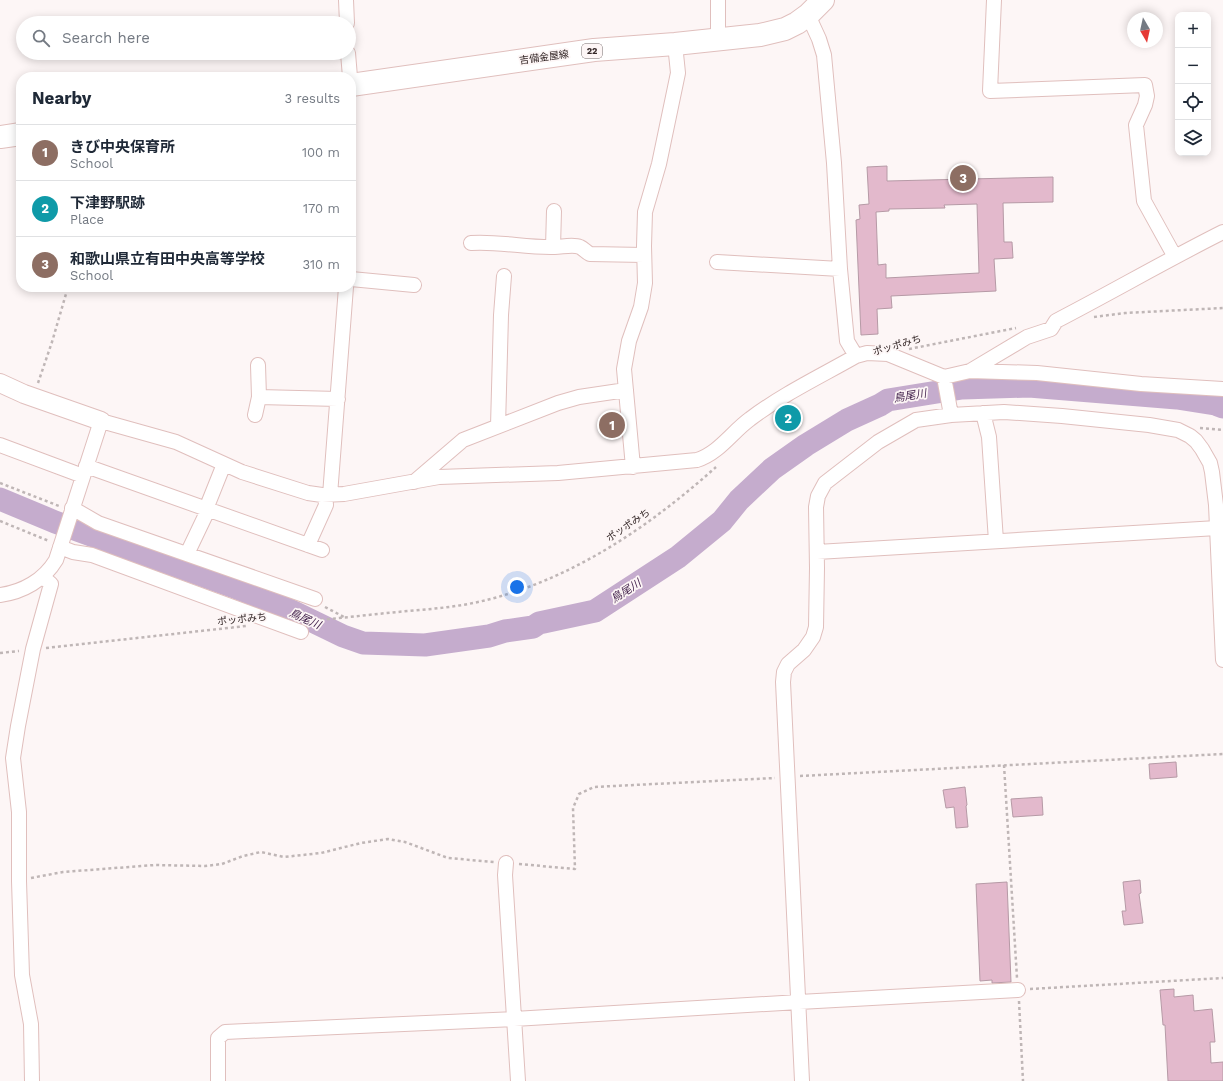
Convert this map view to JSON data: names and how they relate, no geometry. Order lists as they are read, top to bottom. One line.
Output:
{"streets":{"main road":["22","吉備金屋線"],"path":["ポッポみち"]},"water":["鳥尾川"],"north":"bottom","page":{"map_buttons":["+","−"],"search":"Search here","heading":["Nearby","3 results"],"list":[{"mark":"1","name":"きび中央保育所","note":"School","value":"100 m"},{"mark":"2","name":"下津野駅跡","note":"Place","value":"170 m"},{"mark":"3","name":"和歌山県立有田中央高等学校","note":"School","value":"310 m"}],"pins":["3","2","1"]}}
